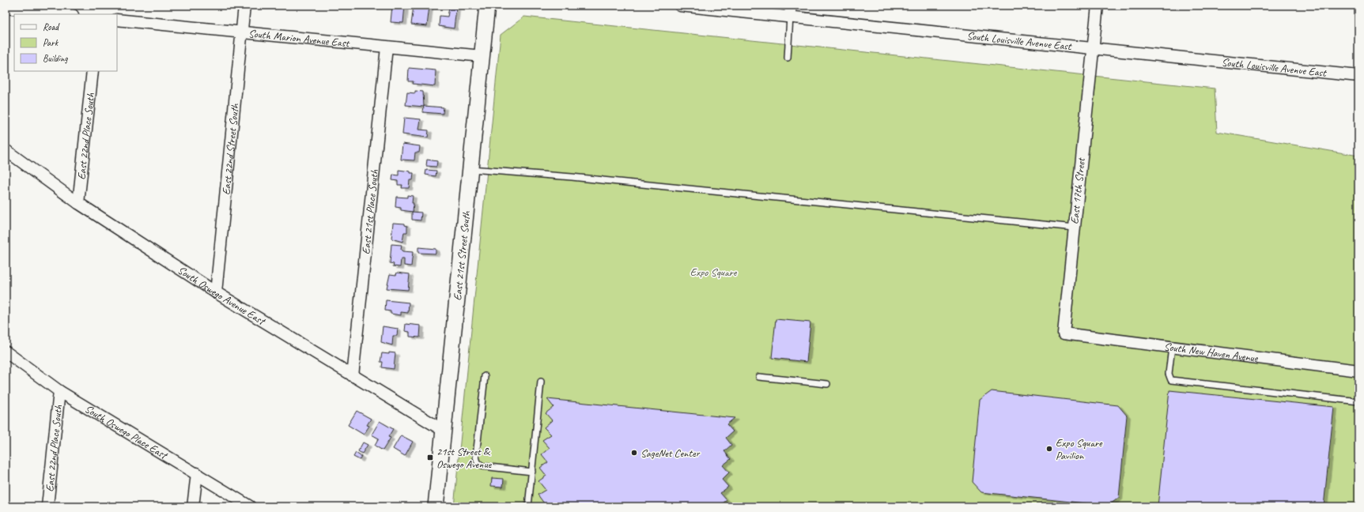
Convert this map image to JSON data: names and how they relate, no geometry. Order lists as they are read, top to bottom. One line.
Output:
{"streets":{"main road":["East 21st Street South"],"street":["South Marion Avenue East","South Louisville Avenue East","East 22nd Place South","East 22nd Street South","East 17th Street","East 21st Place South","South Oswego Avenue East","South New Haven Avenue","South Oswego Place East"]},"crossings":[["South Marion Avenue East","East 22nd Street South"],["South Marion Avenue East","East 21st Place South"],["South Marion Avenue East","East 21st Street South"],["South Louisville Avenue East","East 17th Street"],["East 22nd Place South","South Oswego Avenue East"],["East 22nd Place South","South Oswego Place East"],["East 22nd Street South","South Oswego Avenue East"],["East 17th Street","South New Haven Avenue"],["East 21st Place South","South Oswego Avenue East"],["East 21st Street South","South Oswego Avenue East"]],"parks":["Expo Square"],"places":{"other":["Expo Square Pavilion","SageNet Center"],"transit":["21st Street & Oswego Avenue"]},"legend":["Road","Park","Building"]}
